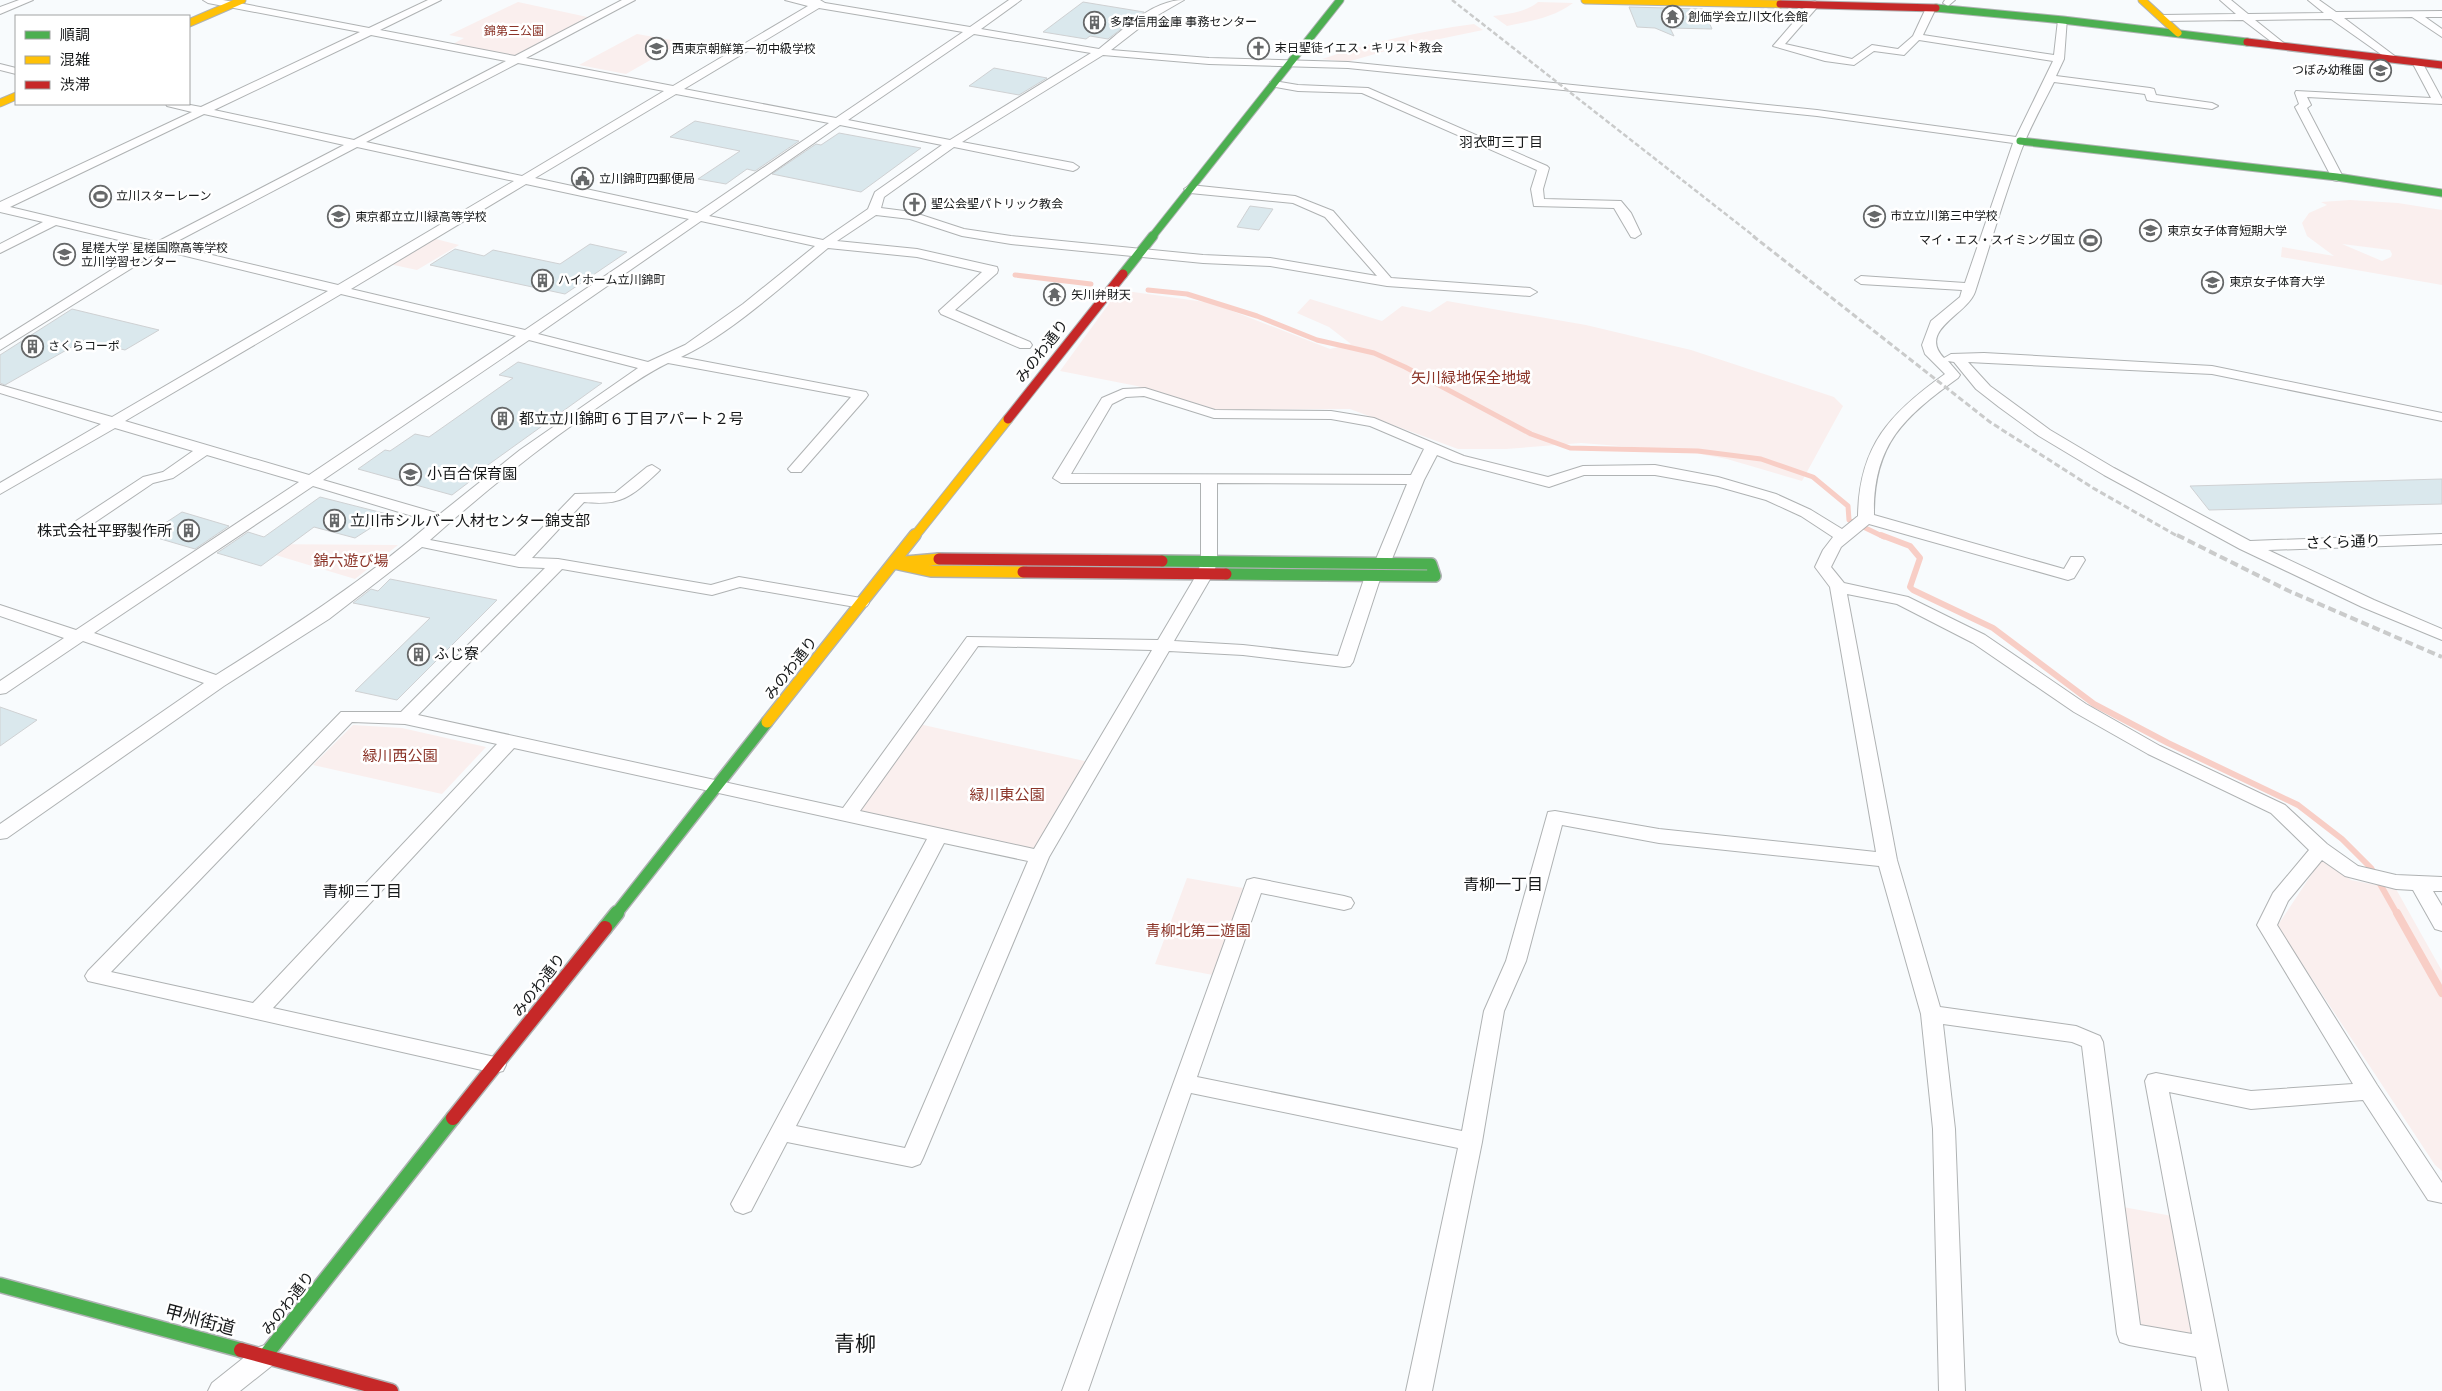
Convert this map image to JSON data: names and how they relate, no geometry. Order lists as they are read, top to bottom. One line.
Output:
{"streets":{"street":["みのわ通り","さくら通り","甲州街道"]},"crossings":[["みのわ通り","甲州街道"]],"districts":["羽衣町三丁目","青柳一丁目","青柳三丁目","青柳"],"parks":["錦第三公園","矢川緑地保全地域","錦六遊び場","緑川西公園","緑川東公園","青柳北第二遊園"],"places":{"temple":["創価学会立川文化会館","矢川弁財天"],"building":["多摩信用金庫 事務センター","ハイホーム立川錦町","さくらコーポ","都立立川錦町６丁目アパート２号","立川市シルバー人材センター錦支部","株式会社平野製作所","ふじ寮"],"church":["末日聖徒イエス・キリスト教会","聖公会聖パトリック教会"],"school or university":["西東京朝鮮第一初中級学校","つぼみ幼稚園","市立立川第三中学校","東京都立立川緑高等学校","東京女子体育短期大学","星槎大学 星槎国際高等学校 立川学習センター","東京女子体育大学","小百合保育園"],"public building":["立川錦町四郵便局"],"sports":["立川スターレーン","マイ・エス・スイミング国立"]},"legend":["順調","混雑","渋滞"]}
